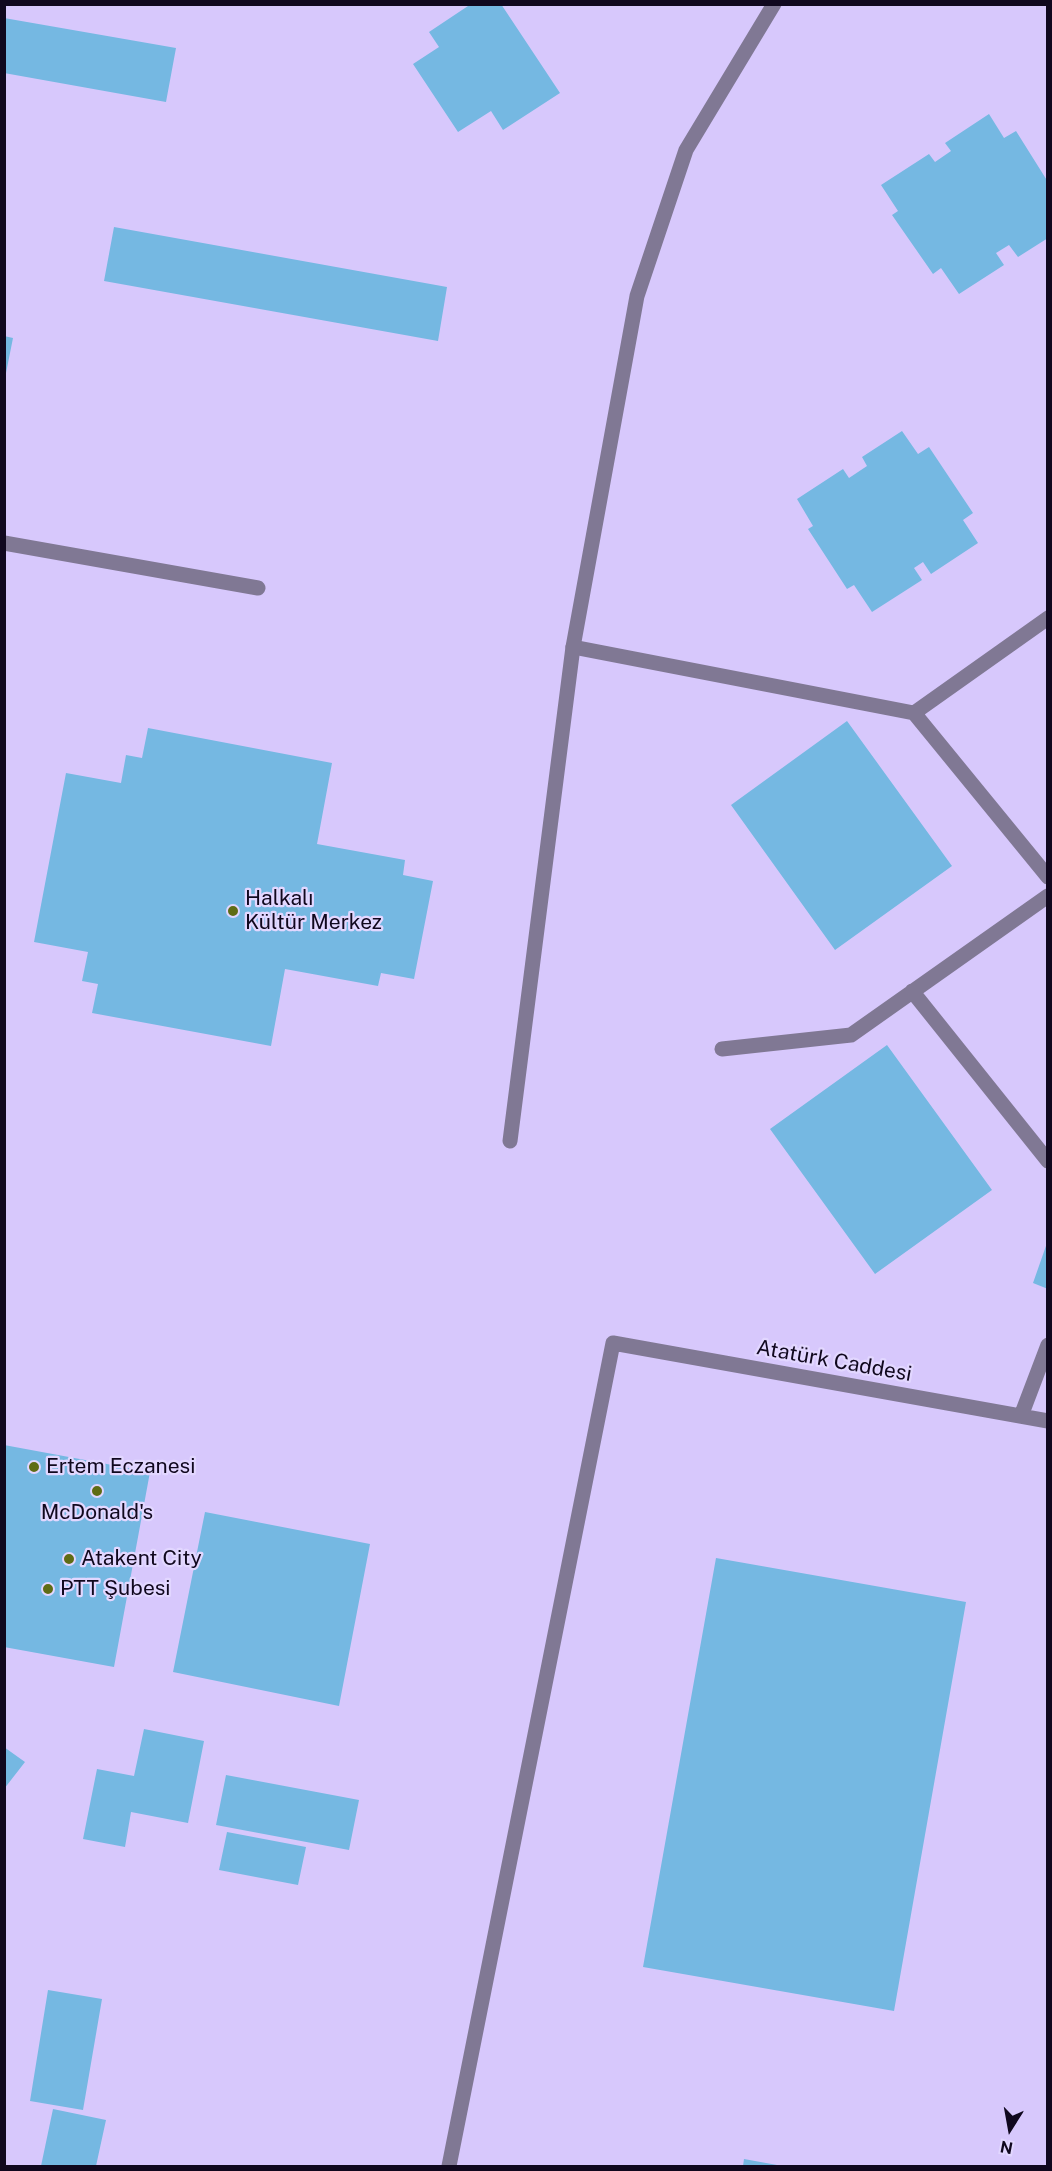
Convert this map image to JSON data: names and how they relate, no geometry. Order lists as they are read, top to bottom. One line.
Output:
{"streets":{"street":["Atatürk Caddesi"]},"places":["Halkalı Kültür Merkez","Ertem Eczanesi","McDonald's","Atakent City","PTT Şubesi"],"north":"bottom"}
